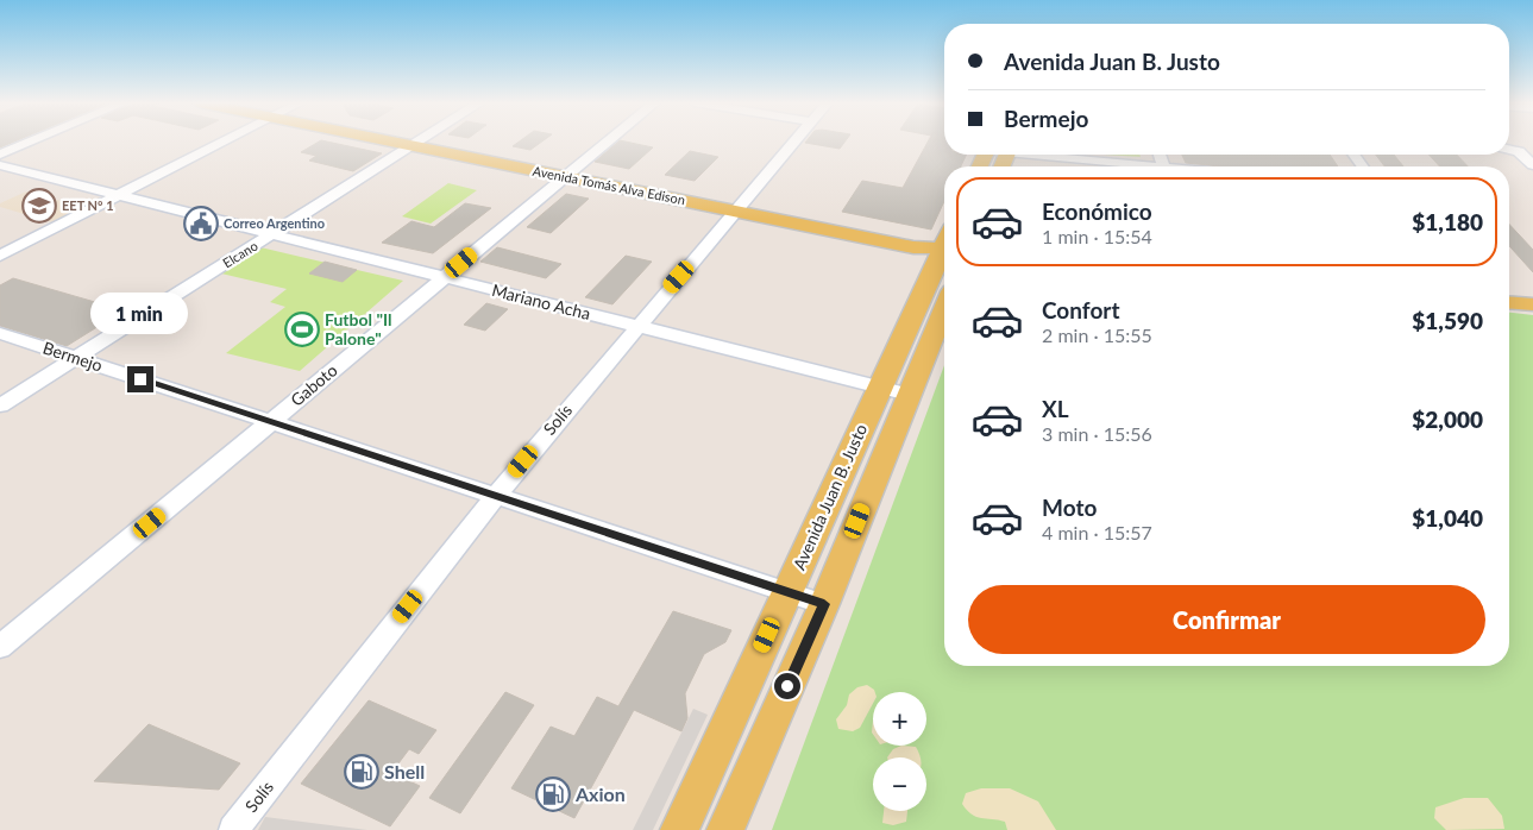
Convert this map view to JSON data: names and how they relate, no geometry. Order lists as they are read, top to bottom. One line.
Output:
{"streets":{"main road":["Avenida Tomás Alva Edison","Avenida Juan B. Justo"],"street":["Elcano","Mariano Acha","Bermejo","Gaboto","Solís"]},"crossings":[["Avenida Tomás Alva Edison","Elcano"],["Avenida Tomás Alva Edison","Gaboto"],["Avenida Tomás Alva Edison","Solís"],["Avenida Tomás Alva Edison","Avenida Juan B. Justo"],["Elcano","Mariano Acha"],["Elcano","Bermejo"],["Mariano Acha","Gaboto"],["Mariano Acha","Solís"],["Mariano Acha","Avenida Juan B. Justo"],["Bermejo","Gaboto"],["Bermejo","Solís"],["Bermejo","Avenida Juan B. Justo"]],"places":{"school or university":["EET Nº 1"],"public building":["Correo Argentino"],"sports":["Futbol \"Il Palone\""],"fuel station":["Shell","Axion"]},"page":{"banner":["Avenida Juan B. Justo","Bermejo"],"list":[{"name":"Económico","note":"1 min · 15:54","value":"$1,180"},{"name":"Confort","note":"2 min · 15:55","value":"$1,590"},{"name":"XL","note":"3 min · 15:56","value":"$2,000"},{"name":"Moto","note":"4 min · 15:57","value":"$1,040"}],"bubble":"1 min","buttons":"Confirmar","map_buttons":["+","−"]}}
